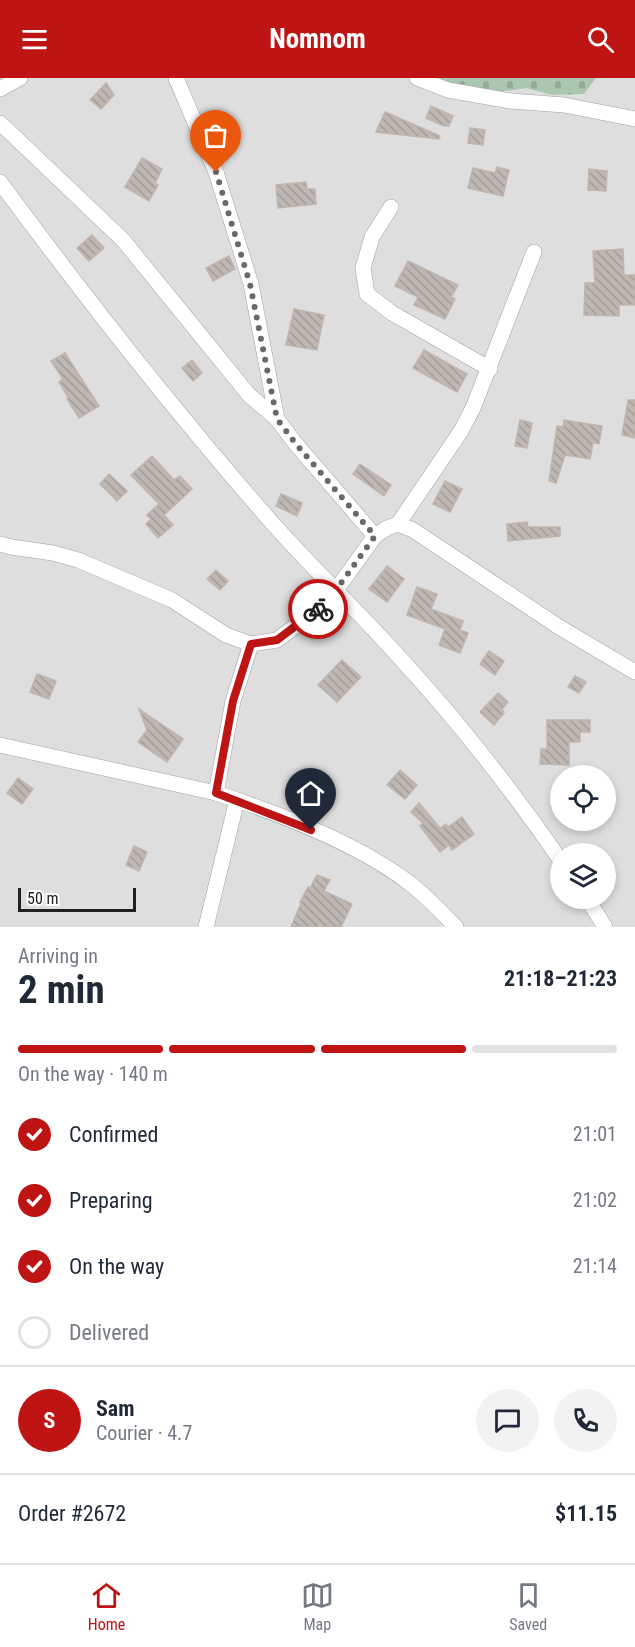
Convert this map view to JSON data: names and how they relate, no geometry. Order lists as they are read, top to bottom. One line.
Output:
{"scale_bar":"50 m","page":{"header":"Nomnom","scale":"50 m","heading":["2 min","Arriving in","21:18–21:23"],"panel":["Sam","Courier · 4.7","Order #2672","$11.15"],"bar":"On the way · 140 m","list":[["Confirmed","21:01"],["Preparing","21:02"],["On the way","21:14"],"Delivered"],"round":"S","tabs":["Home","Map","Saved"]}}
